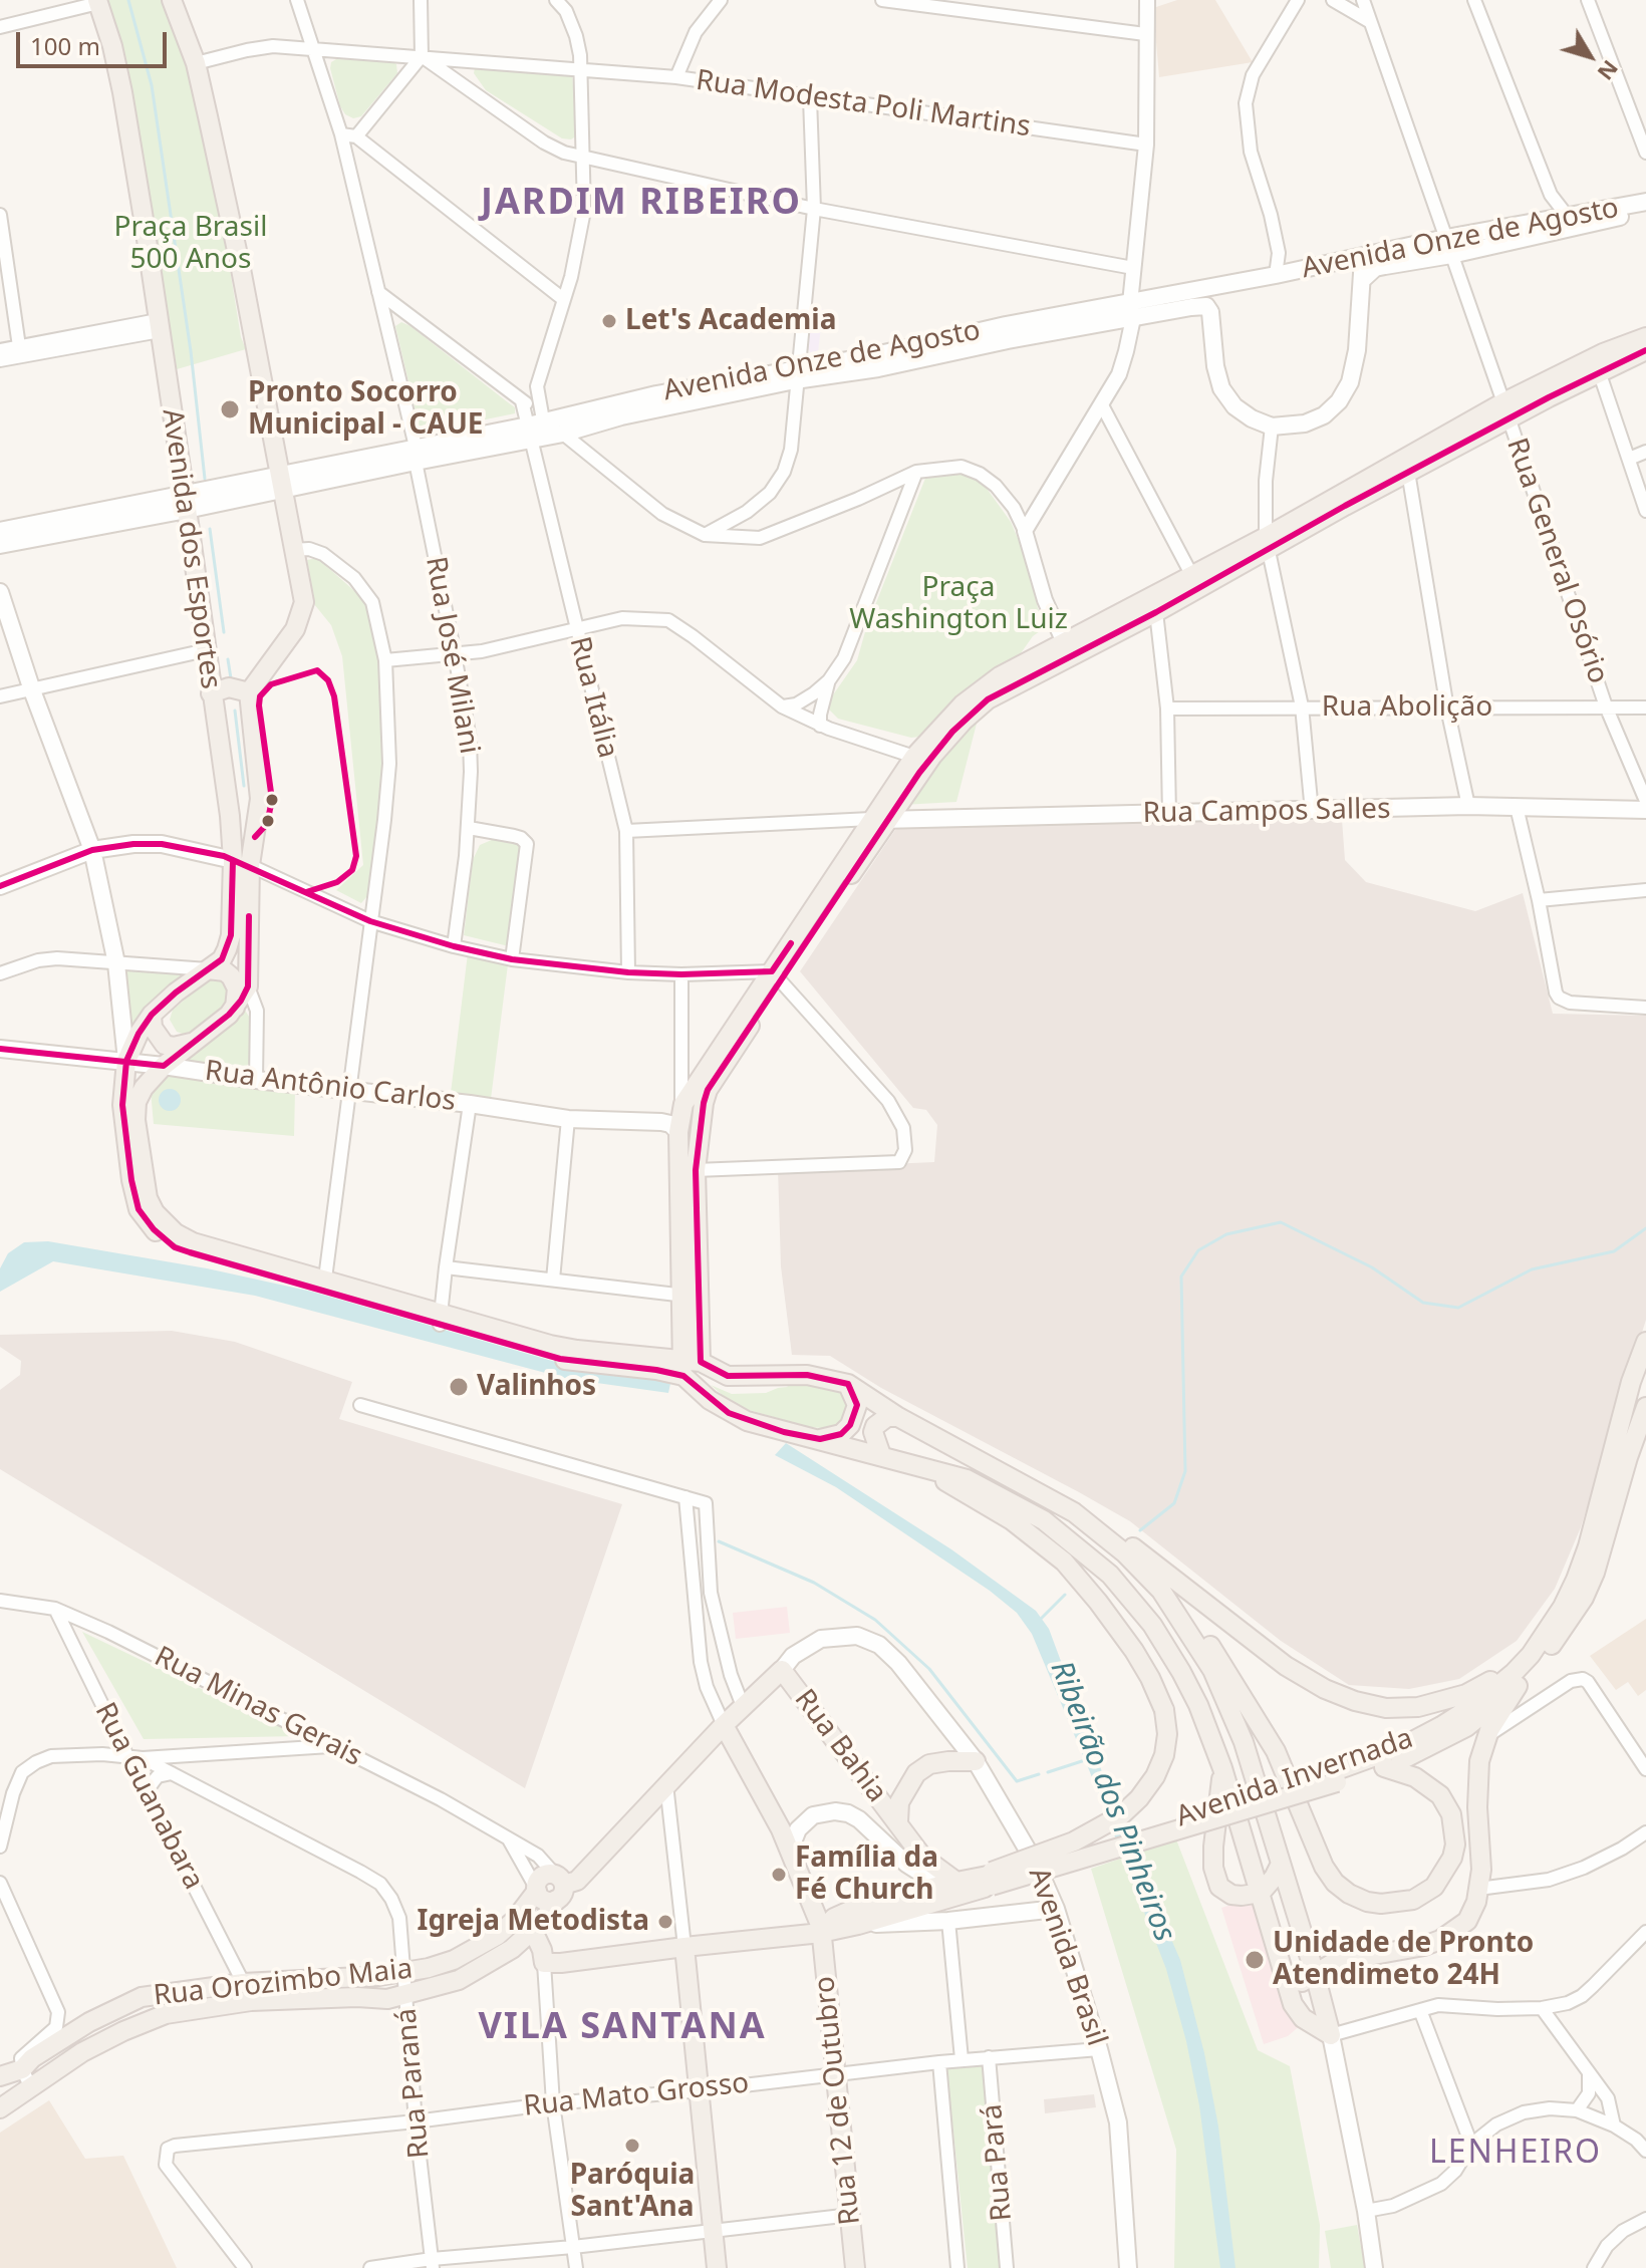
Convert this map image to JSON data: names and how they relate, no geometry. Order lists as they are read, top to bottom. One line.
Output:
{"streets":{"main road":["Avenida Onze de Agosto","Avenida dos Esportes","Rua Campos Salles","Rua Antônio Carlos","Rua Bahia","Avenida Invernada","Avenida Brasil","Rua Orozimbo Maia","Rua 12 de Outubro"],"street":["Rua Modesta Poli Martins","Rua General Osório","Rua José Milani","Rua Itália","Rua Abolição","Rua Minas Gerais","Rua Guanabara","Rua Paraná","Rua Mato Grosso","Rua Pará"]},"crossings":[["Rua Modesta Poli Martins","Avenida dos Esportes"],["Rua Modesta Poli Martins","Rua José Milani"],["Avenida Onze de Agosto","Avenida dos Esportes"],["Avenida Onze de Agosto","Rua General Osório"],["Avenida Onze de Agosto","Rua José Milani"],["Avenida Onze de Agosto","Rua Itália"],["Avenida dos Esportes","Rua Antônio Carlos"],["Rua General Osório","Rua Abolição"],["Rua Minas Gerais","Rua Guanabara"],["Rua Minas Gerais","Rua Orozimbo Maia"],["Rua Bahia","Avenida Brasil"],["Rua Guanabara","Rua Orozimbo Maia"],["Avenida Brasil","Rua Orozimbo Maia"],["Avenida Brasil","Rua Mato Grosso"],["Avenida Brasil","Rua 12 de Outubro"],["Rua Orozimbo Maia","Rua Paraná"],["Rua Orozimbo Maia","Rua 12 de Outubro"],["Rua Paraná","Rua Mato Grosso"],["Rua Mato Grosso","Rua 12 de Outubro"],["Rua Mato Grosso","Rua Pará"]],"districts":["JARDIM RIBEIRO","VILA SANTANA","LENHEIRO"],"water":["Ribeirão dos Pinheiros"],"parks":["Praça Brasil 500 Anos","Praça Washington Luiz"],"places":["Let's Academia","Pronto Socorro Municipal - CAUE","Valinhos","Família da Fé Church","Igreja Metodista","Unidade de Pronto Atendimeto 24H","Paróquia Sant'Ana"],"scale_bar":"100 m","north":"bottom right"}
